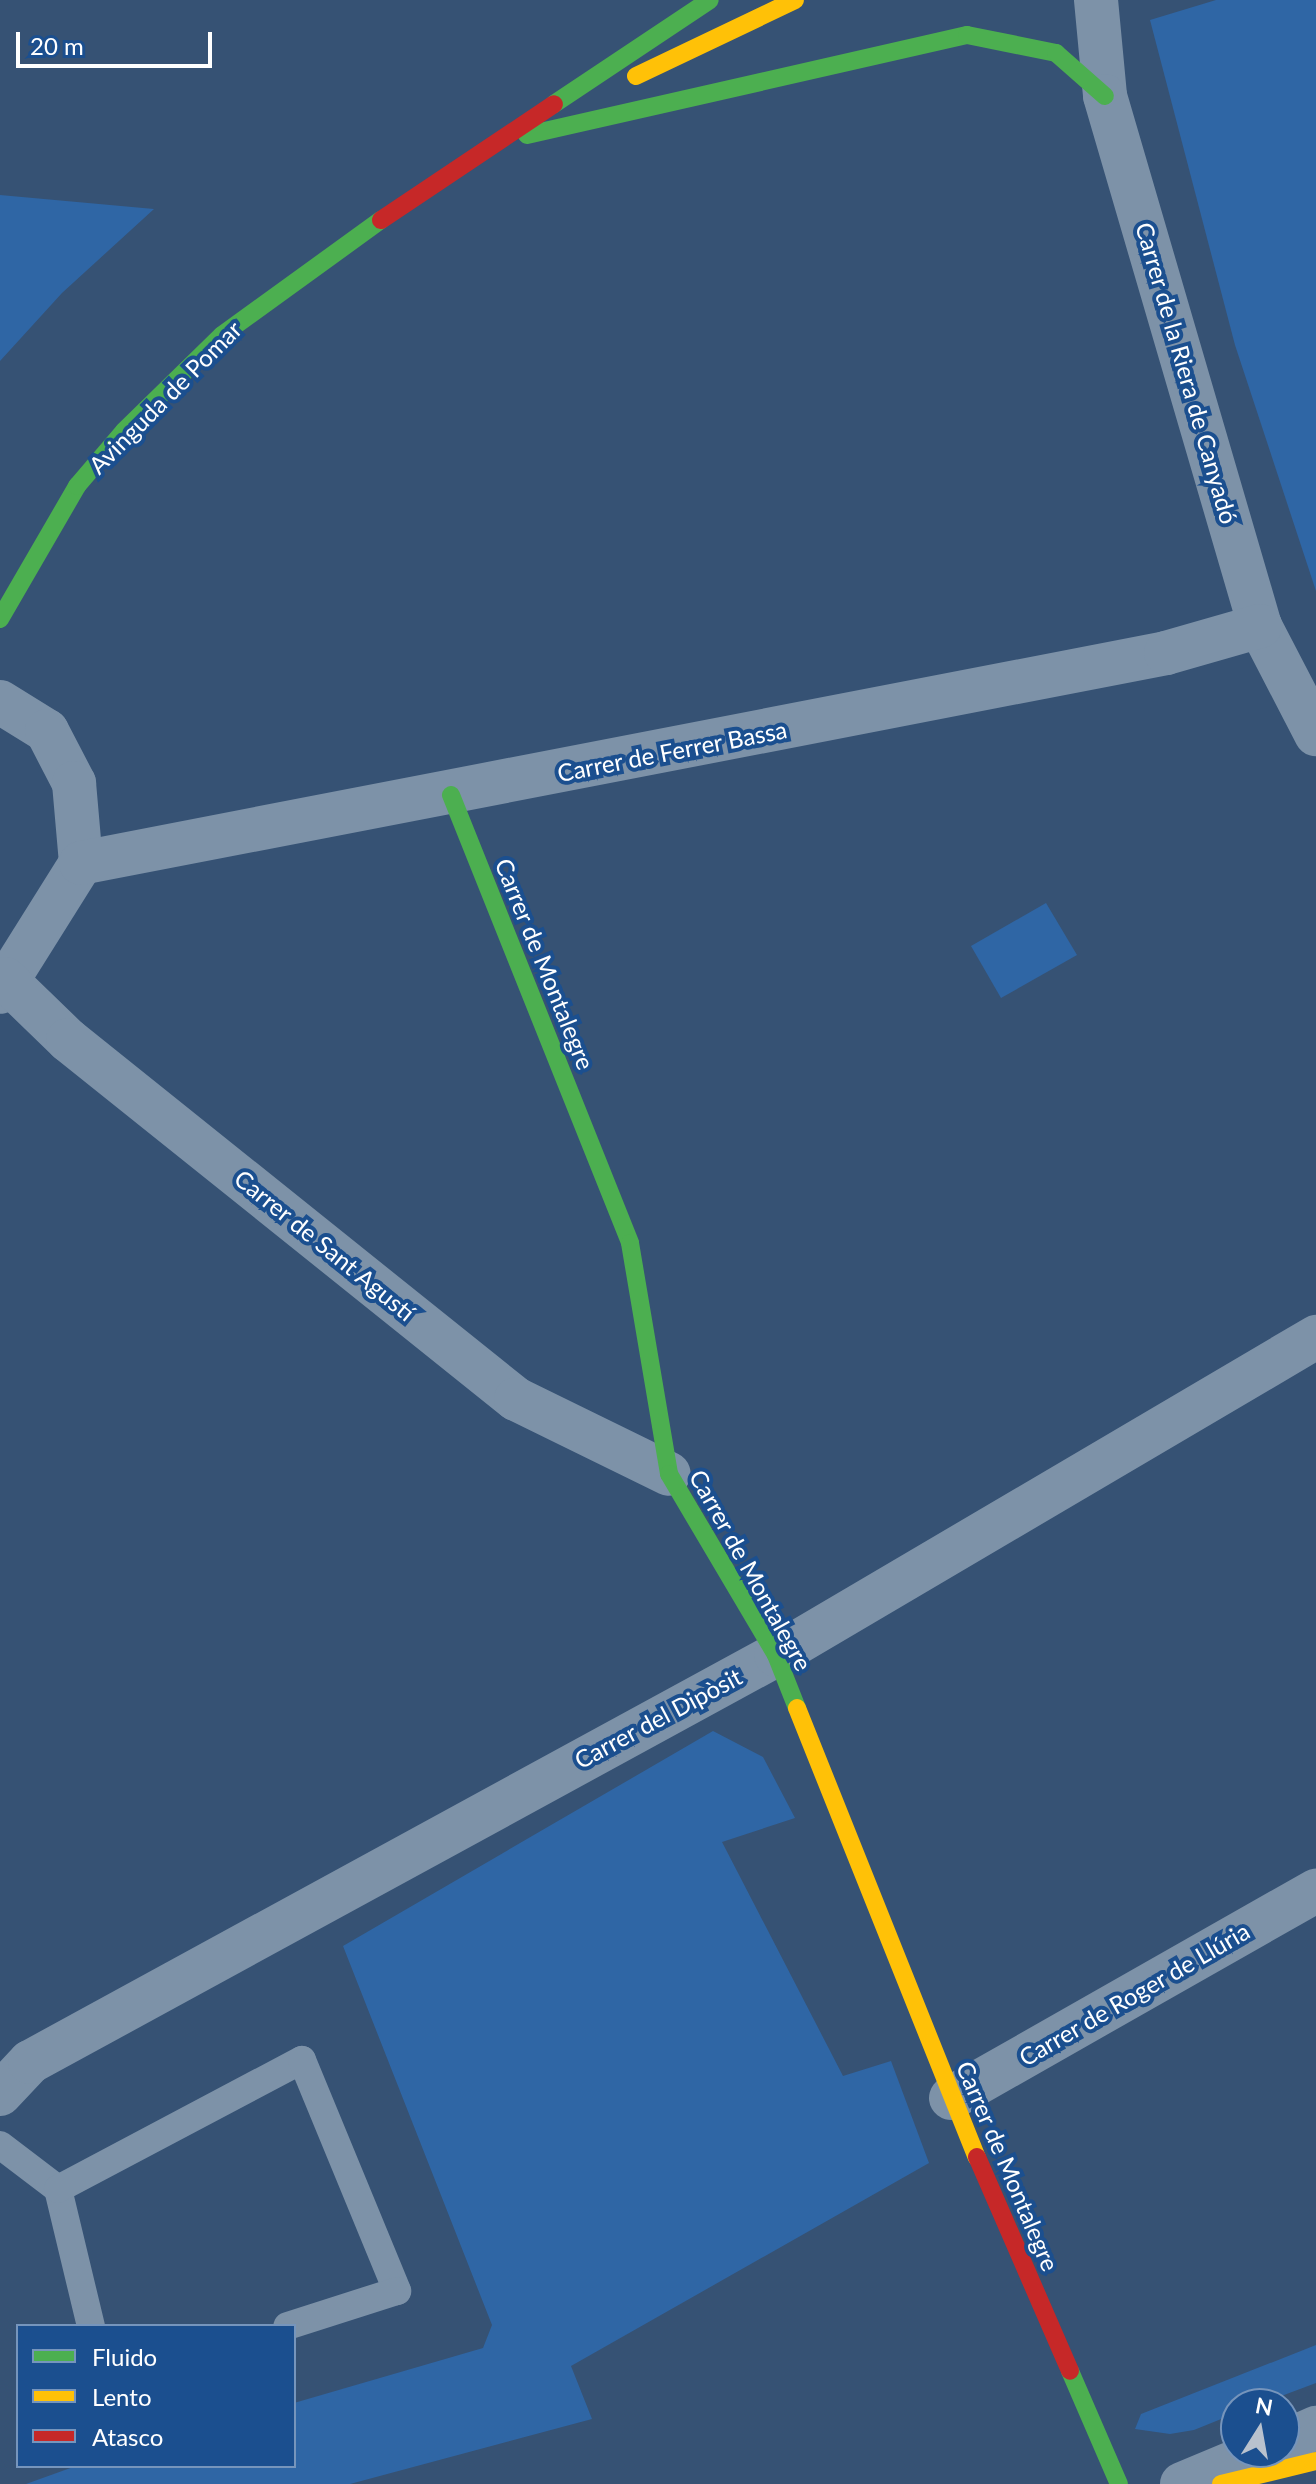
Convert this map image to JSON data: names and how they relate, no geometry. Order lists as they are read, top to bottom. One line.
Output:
{"streets":{"street":["Carrer de la Riera de Canyadó","Avinguda de Pomar","Carrer de Ferrer Bassa","Carrer de Montalegre","Carrer de Sant Agustí","Carrer del Dipòsit","Carrer de Roger de Llúria"]},"crossings":[["Carrer de la Riera de Canyadó","Carrer de Ferrer Bassa"],["Carrer de Ferrer Bassa","Carrer de Montalegre"],["Carrer de Montalegre","Carrer de Sant Agustí"],["Carrer de Montalegre","Carrer del Dipòsit"],["Carrer de Montalegre","Carrer de Roger de Llúria"]],"legend":["Fluido","Lento","Atasco"],"scale_bar":"20 m","north":"top"}
